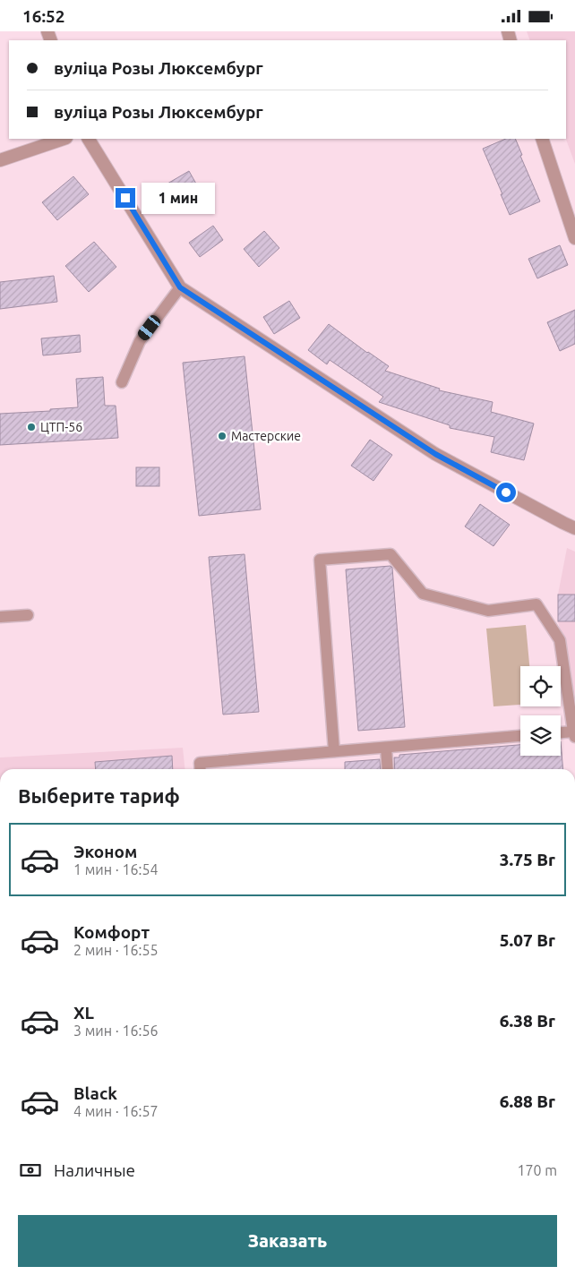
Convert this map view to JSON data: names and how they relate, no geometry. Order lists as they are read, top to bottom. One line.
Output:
{"places":["ЦТП-56","Мастерские"],"page":{"status":"16:52","banner":["вуліца Розы Люксембург","вуліца Розы Люксембург"],"bubble":"1 мин","heading":"Выберите тариф","list":[{"name":"Эконом","note":"1 мин · 16:54","value":"3.75 Br"},{"name":"Комфорт","note":"2 мин · 16:55","value":"5.07 Br"},{"name":"XL","note":"3 мин · 16:56","value":"6.38 Br"},{"name":"Black","note":"4 мин · 16:57","value":"6.88 Br"}],"pay":["Наличные","170 m"],"buttons":"Заказать"}}
